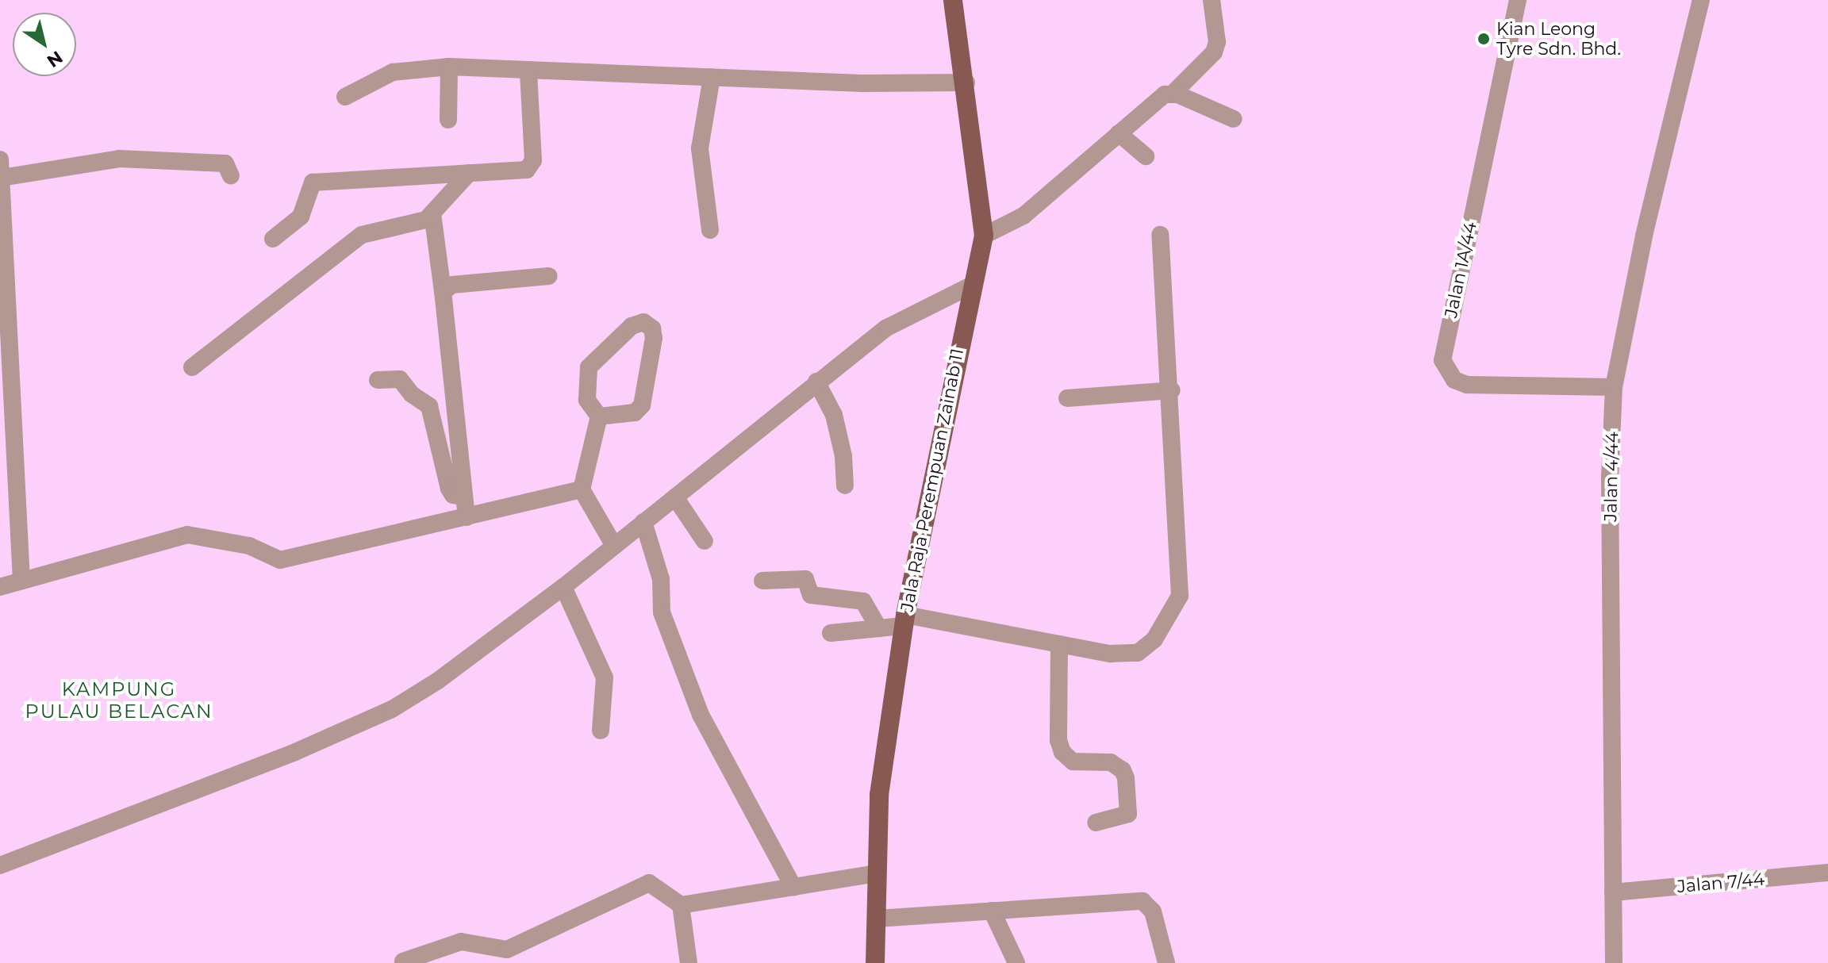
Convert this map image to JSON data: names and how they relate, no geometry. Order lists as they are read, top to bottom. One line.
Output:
{"streets":{"main road":["Jala Raja Perempuan Zainab 11"],"street":["Jalan 1A/44","Jalan 4/44","Jalan 7/44"]},"crossings":[["Jalan 1A/44","Jalan 4/44"],["Jalan 4/44","Jalan 7/44"]],"districts":["KAMPUNG PULAU BELACAN"],"places":["Kian Leong Tyre Sdn. Bhd."],"north":"bottom right"}
